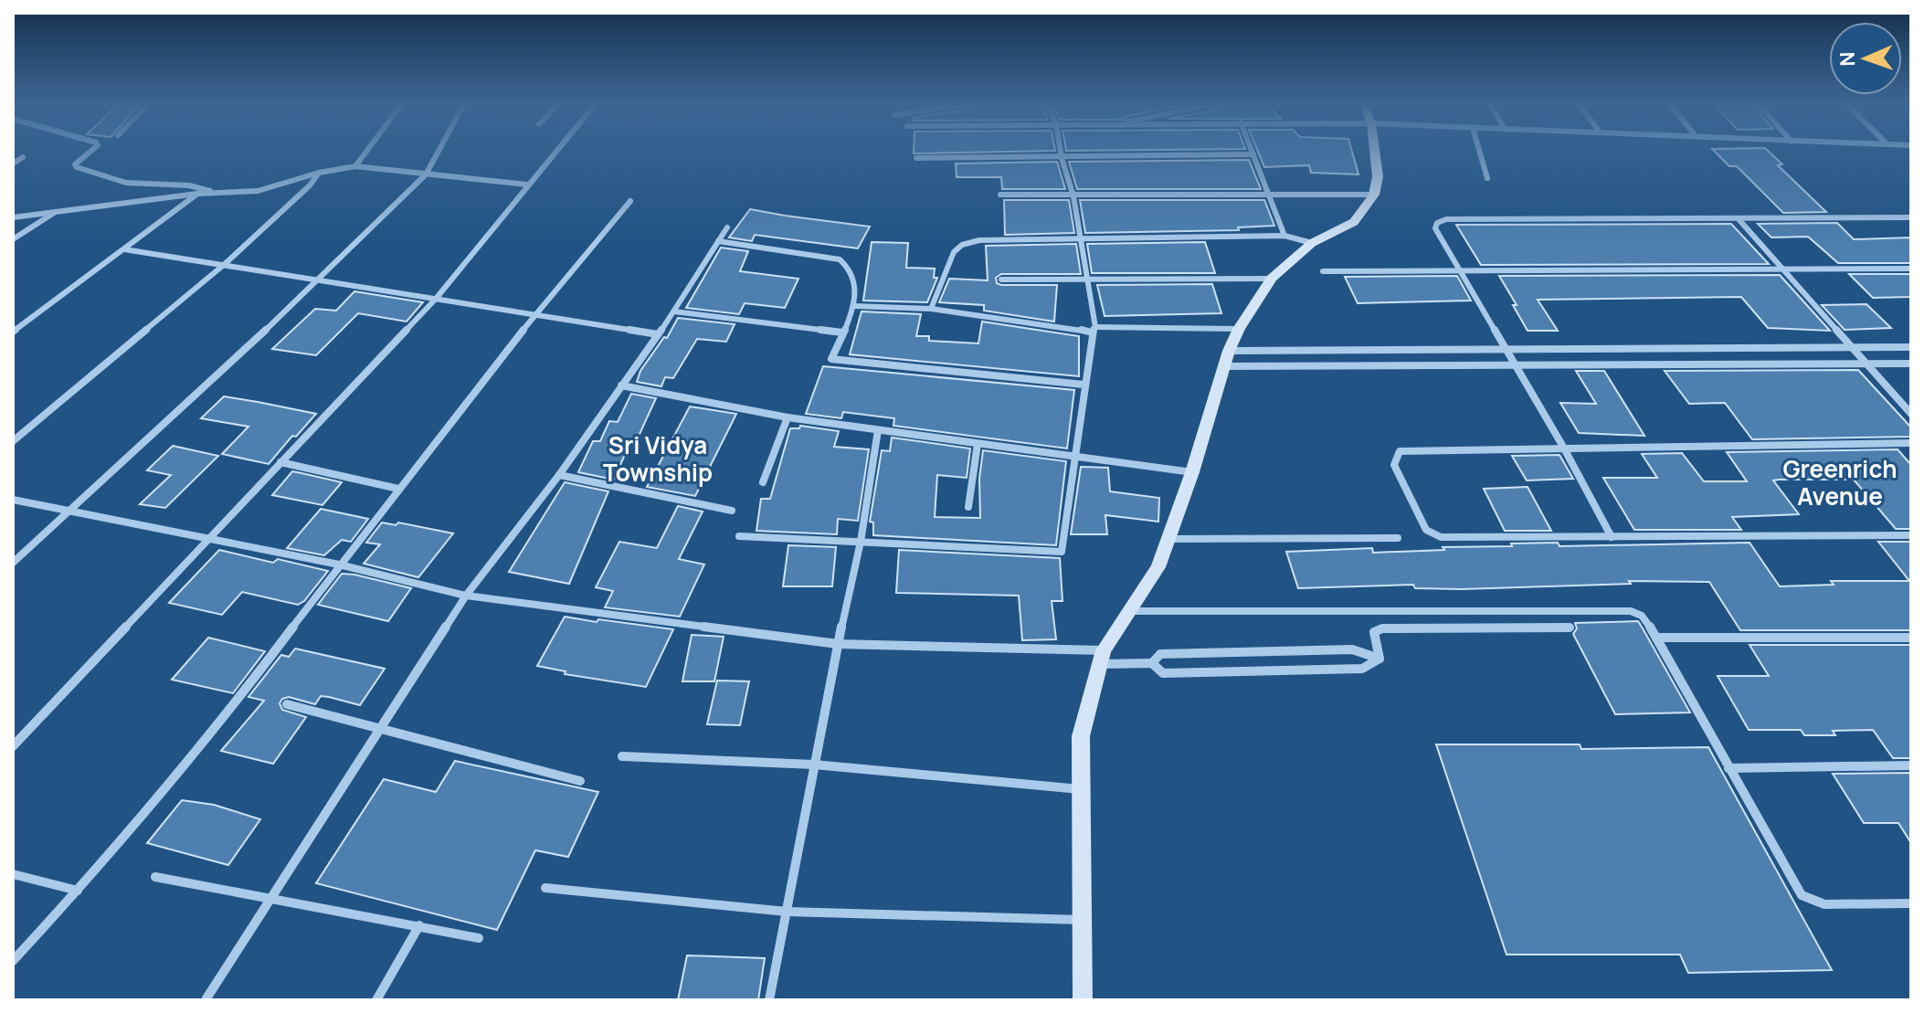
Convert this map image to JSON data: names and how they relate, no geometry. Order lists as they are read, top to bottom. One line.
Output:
{"districts":["Sri Vidya Township","Greenrich Avenue"],"north":"left"}
